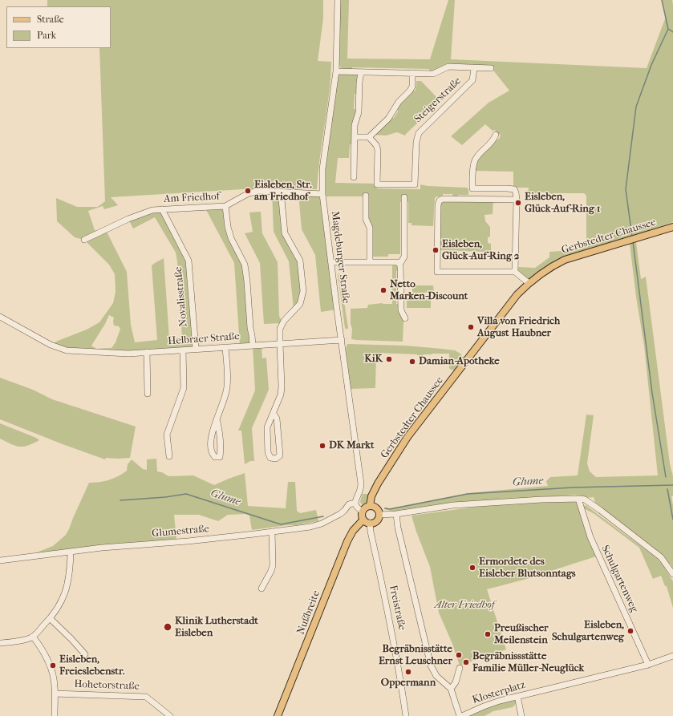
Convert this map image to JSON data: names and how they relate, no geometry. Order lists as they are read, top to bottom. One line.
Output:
{"streets":{"main road":["Gerbstedter Chaussee","Nußbreite"],"street":["Steigerstraße","Am Friedhof","Magdeburger Straße","Novalisstraße","Helbraer Straße","Glumestraße","Schulgartenweg","Freistraße","Hohetorstraße","Klosterplatz"]},"crossings":[["Steigerstraße","Magdeburger Straße"],["Am Friedhof","Magdeburger Straße"],["Am Friedhof","Novalisstraße"],["Gerbstedter Chaussee","Freistraße"],["Gerbstedter Chaussee","Nußbreite"],["Magdeburger Straße","Helbraer Straße"],["Magdeburger Straße","Glumestraße"],["Novalisstraße","Helbraer Straße"],["Schulgartenweg","Klosterplatz"],["Freistraße","Nußbreite"]],"water":["Glume"],"parks":["Alter Friedhof"],"places":["Eisleben, Str. am Friedhof","Eisleben, Glück-Auf-Ring 1","Eisleben, Glück-Auf-Ring 2","Netto Marken-Discount","Villa von Friedrich August Haubner","KiK","Damian-Apotheke","DK Markt","Ermordete des Eisleber Blutsonntags","Klinik Lutherstadt Eisleben","Eisleben, Schulgartenweg","Preußischer Meilenstein","Begräbnisstätte Ernst Leuschner","Begräbnissstätte Familie Müller-Neuglück","Eisleben, Freieslebenstr.","Oppermann"],"legend":["Straße","Park"]}
